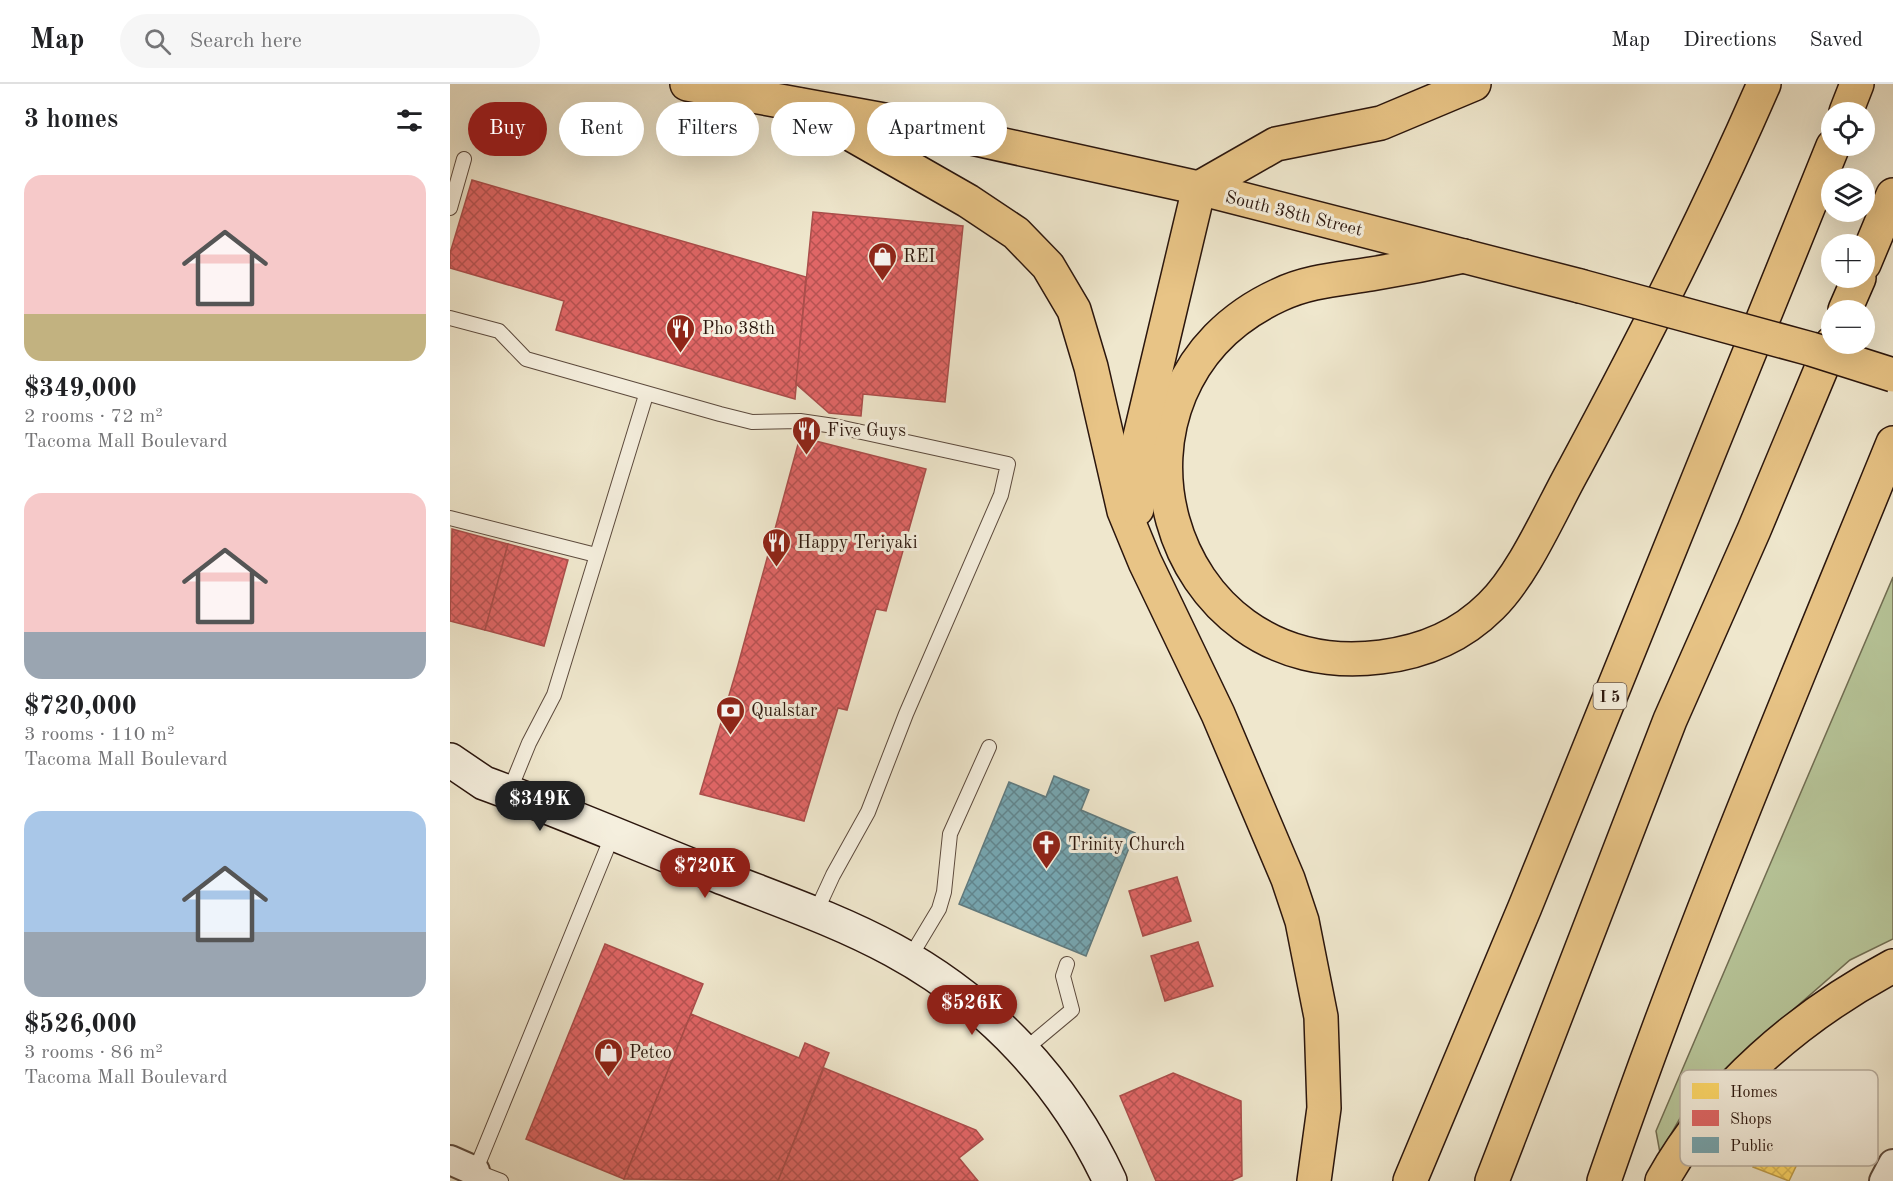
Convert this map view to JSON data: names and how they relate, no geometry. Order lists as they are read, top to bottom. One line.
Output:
{"streets":{"main road":["South 38th Street","I 5"]},"places":{"shop":["REI","Petco"],"restaurant":["Pho 38th","Five Guys","Happy Teriyaki"],"bank":["Qualstar"],"church":["Trinity Church"]},"legend":["Homes","Shops","Public"],"page":{"header":"Map","search":"Search here","nav":["Map","Directions","Saved"],"heading":"3 homes","map_buttons":["+","−"],"chip":["Buy","Rent","Filters","New","Apartment"],"list":[{"name":"$349,000","note":"2 rooms · 72 m² · Tacoma Mall Boulevard"},{"name":"$720,000","note":"3 rooms · 110 m² · Tacoma Mall Boulevard"},{"name":"$526,000","note":"3 rooms · 86 m² · Tacoma Mall Boulevard"}],"price":["$349K","$720K","$526K"]}}
